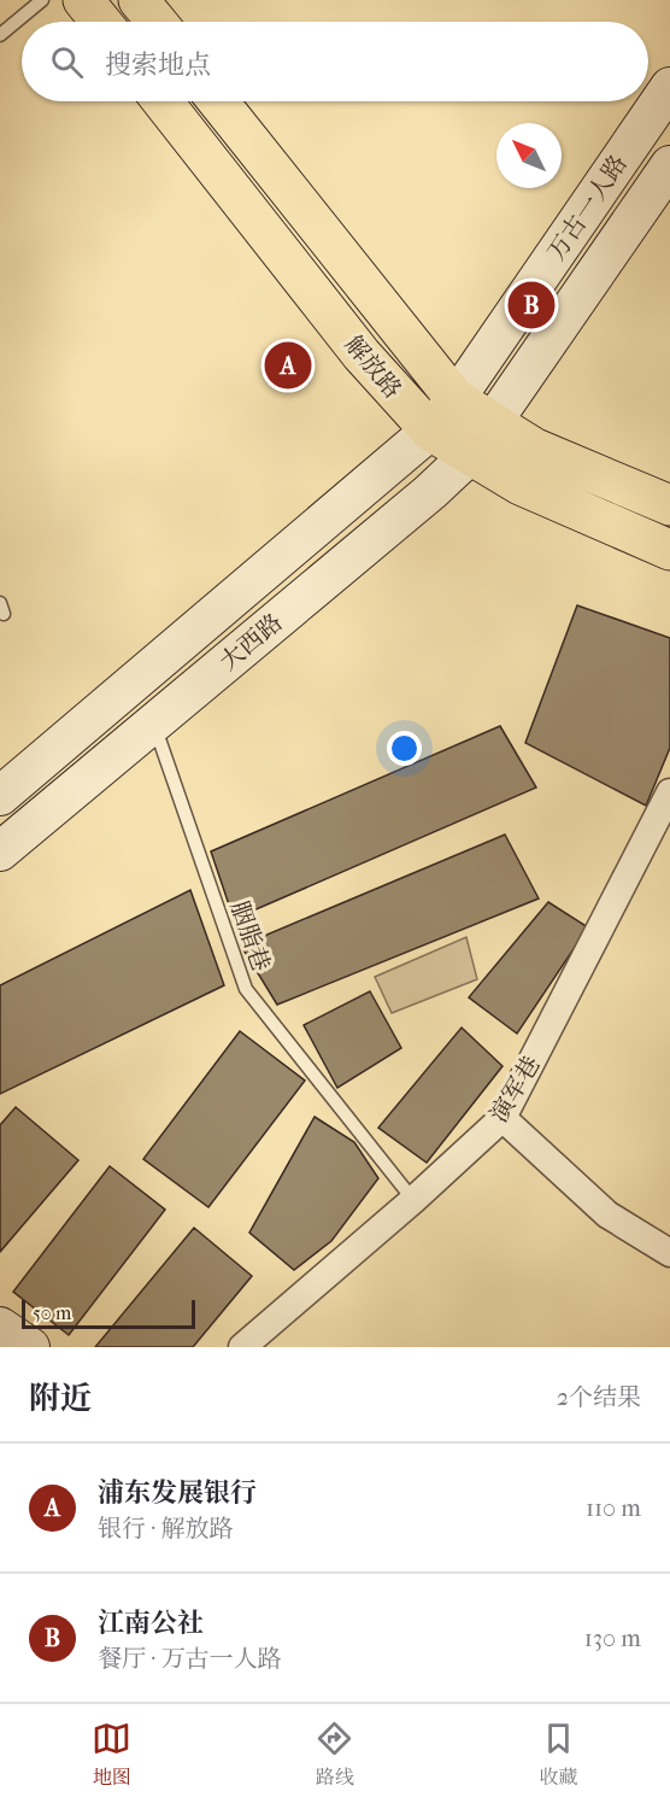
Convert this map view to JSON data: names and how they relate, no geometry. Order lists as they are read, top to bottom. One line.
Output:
{"streets":{"main road":["解放路"],"street":["万古一人路","大西路","演军巷"],"lane":["胭脂巷"]},"crossings":[["万古一人路","解放路"],["万古一人路","大西路"],["解放路","大西路"],["大西路","胭脂巷"],["胭脂巷","演军巷"]],"scale_bar":"50 m","north":"top left","page":{"search":"搜索地点","pins":["B","A"],"scale":"50 m","heading":["附近","2个结果"],"list":[{"mark":"A","name":"浦东发展银行","note":"银行 · 解放路","value":"110 m"},{"mark":"B","name":"江南公社","note":"餐厅 · 万古一人路","value":"130 m"}],"nav":["地图","路线","收藏"]}}
